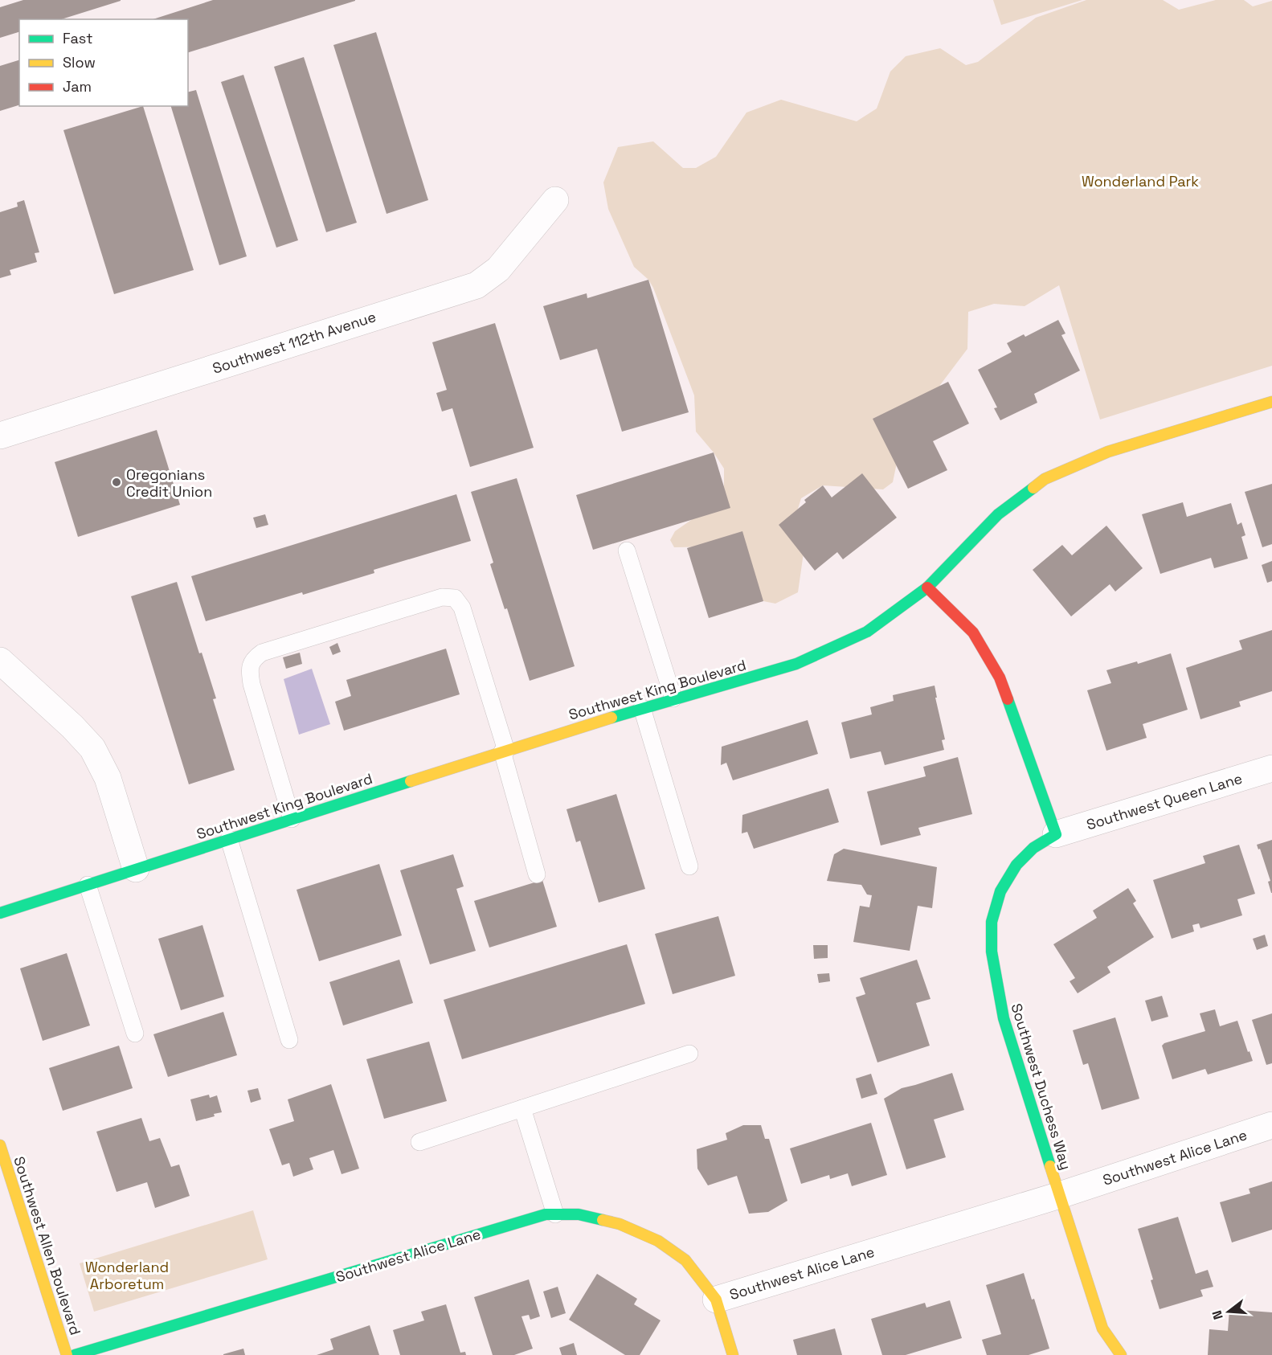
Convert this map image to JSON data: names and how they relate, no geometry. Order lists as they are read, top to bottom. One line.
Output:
{"streets":{"street":["Southwest 112th Avenue","Southwest King Boulevard","Southwest Queen Lane","Southwest Duchess Way","Southwest Alice Lane","Southwest Allen Boulevard"]},"crossings":[["Southwest Queen Lane","Southwest Duchess Way"],["Southwest Duchess Way","Southwest Alice Lane"]],"parks":["Wonderland Park","Wonderland Arboretum"],"places":["Oregonians Credit Union"],"legend":["Fast","Slow","Jam"],"north":"left"}
